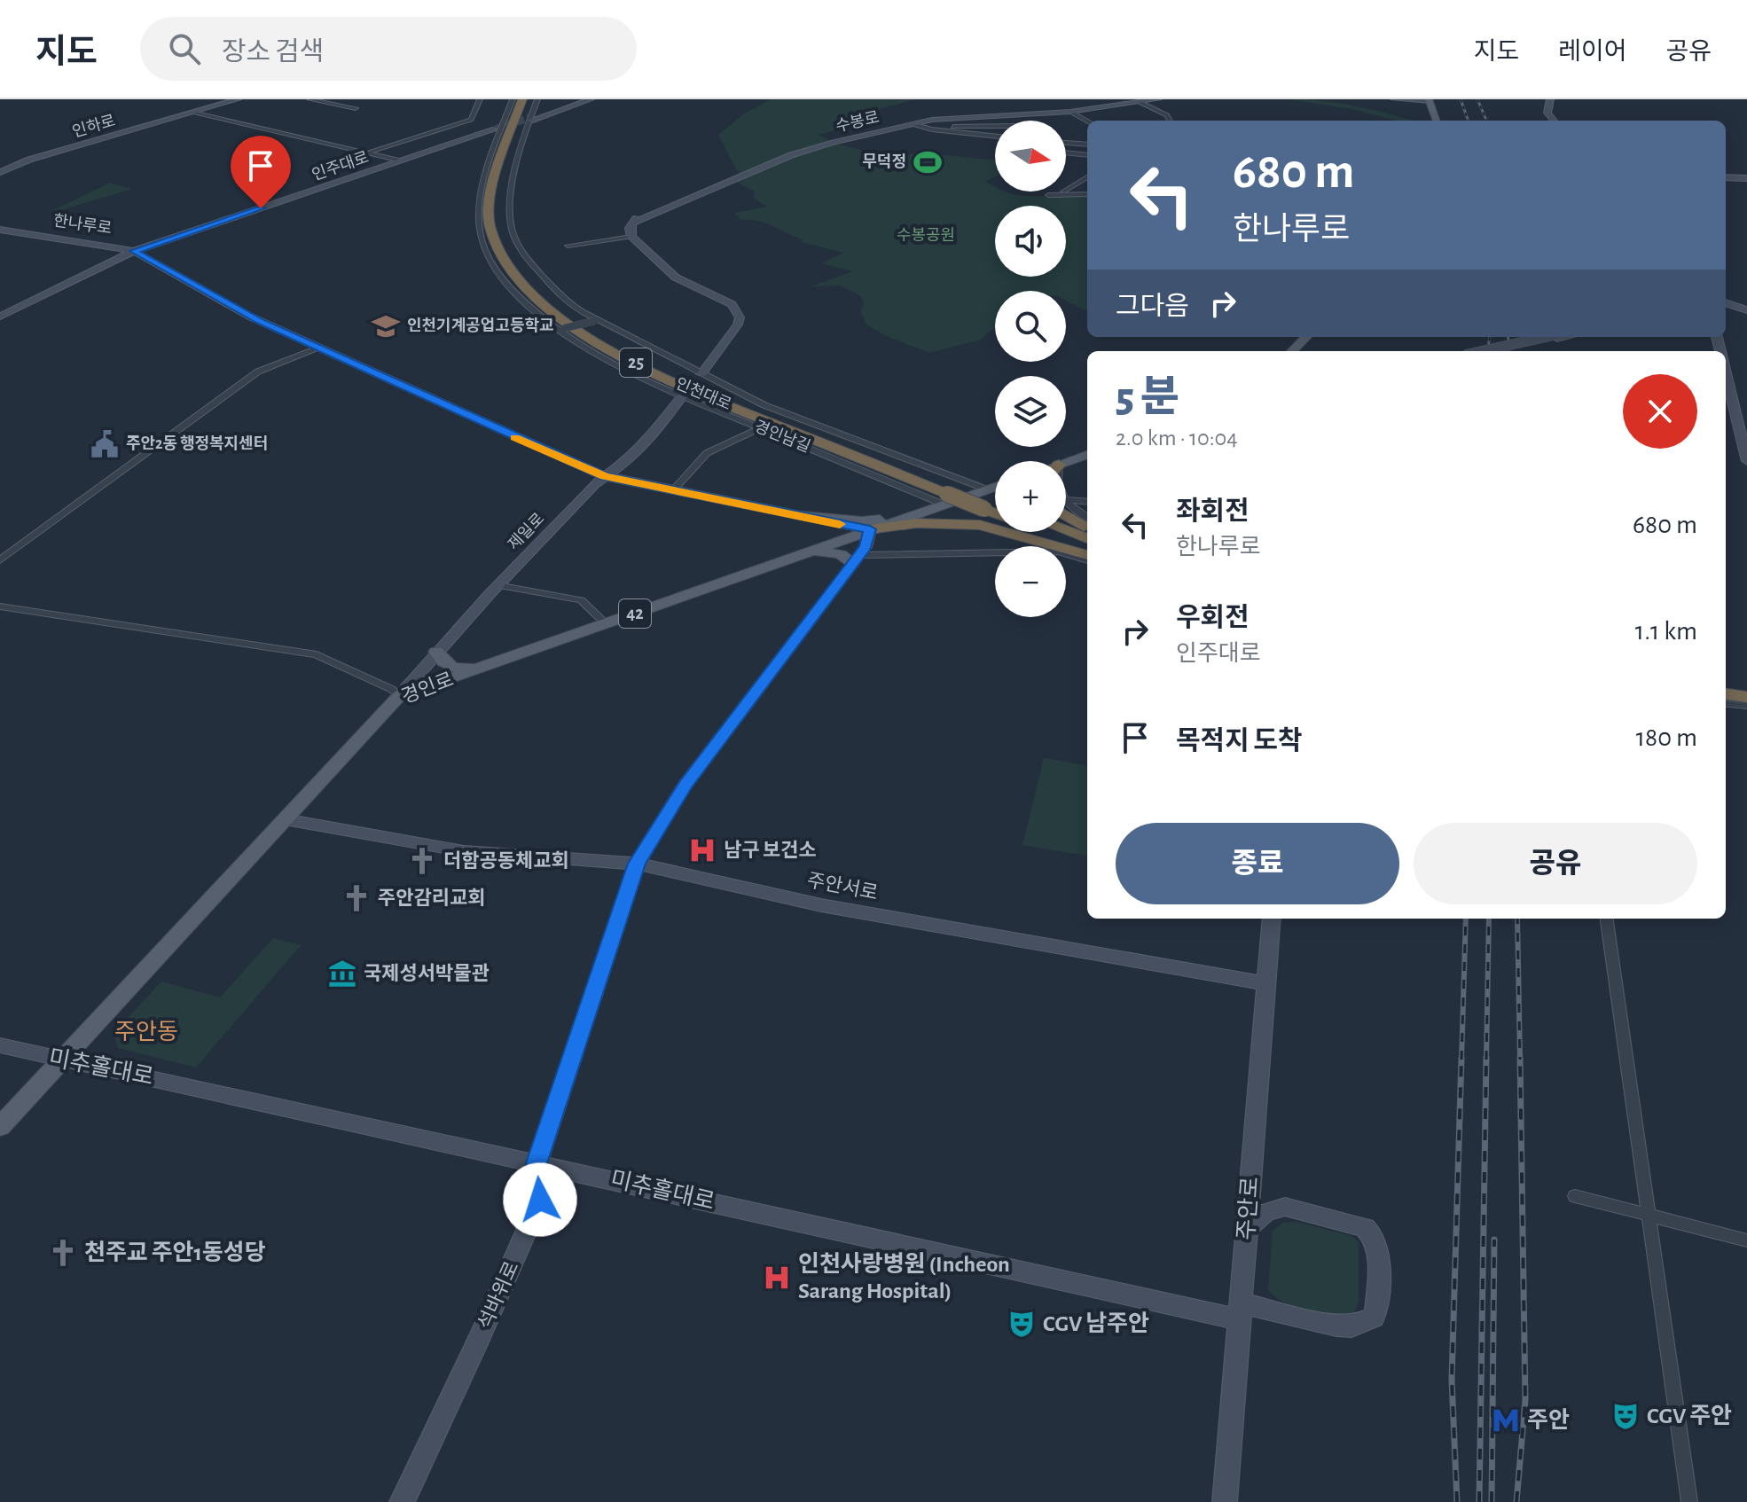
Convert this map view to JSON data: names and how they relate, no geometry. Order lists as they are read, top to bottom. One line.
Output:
{"streets":{"highway":["25","인천대로"],"main road":["수봉로","인하로","인주대로","한나루로","제일로","42","경인로","주안서로","미추홀대로","주안로","석바위로"],"street":["경인남길"]},"crossings":[["인주대로","한나루로"],["인주대로","경인남길"],["한나루로","제일로"],["한나루로","경인로"],["한나루로","석바위로"],["인천대로","경인남길"],["인천대로","경인로"],["경인남길","제일로"],["경인남길","경인로"],["제일로","경인로"],["경인로","주안서로"],["경인로","미추홀대로"],["경인로","석바위로"],["주안서로","주안로"],["주안서로","석바위로"],["미추홀대로","주안로"],["미추홀대로","석바위로"]],"districts":["주안동"],"parks":["수봉공원"],"places":{"sports":["무덕정"],"school or university":["인천기계공업고등학교"],"public building":["주안2동 행정복지센터"],"hospital":["남구 보건소","인천사랑병원 (Incheon Sarang Hospital)"],"church":["더함공동체교회","주안감리교회","천주교 주안1동성당"],"museum":["국제성서박물관"],"theatre":["CGV 남주안","CGV 주안"],"metro station":["주안"]},"north":"right","page":{"header":"지도","search":"장소 검색","nav":["지도","레이어","공유"],"map_buttons":["+","−"],"turn":["680 m","한나루로"],"then":"그다음","heading":["5 분","2.0 km · 10:04"],"list":[{"name":"좌회전","note":"한나루로","value":"680 m"},{"name":"우회전","note":"인주대로","value":"1.1 km"},{"name":"목적지 도착","value":"180 m"}],"buttons":["종료","공유"]}}
